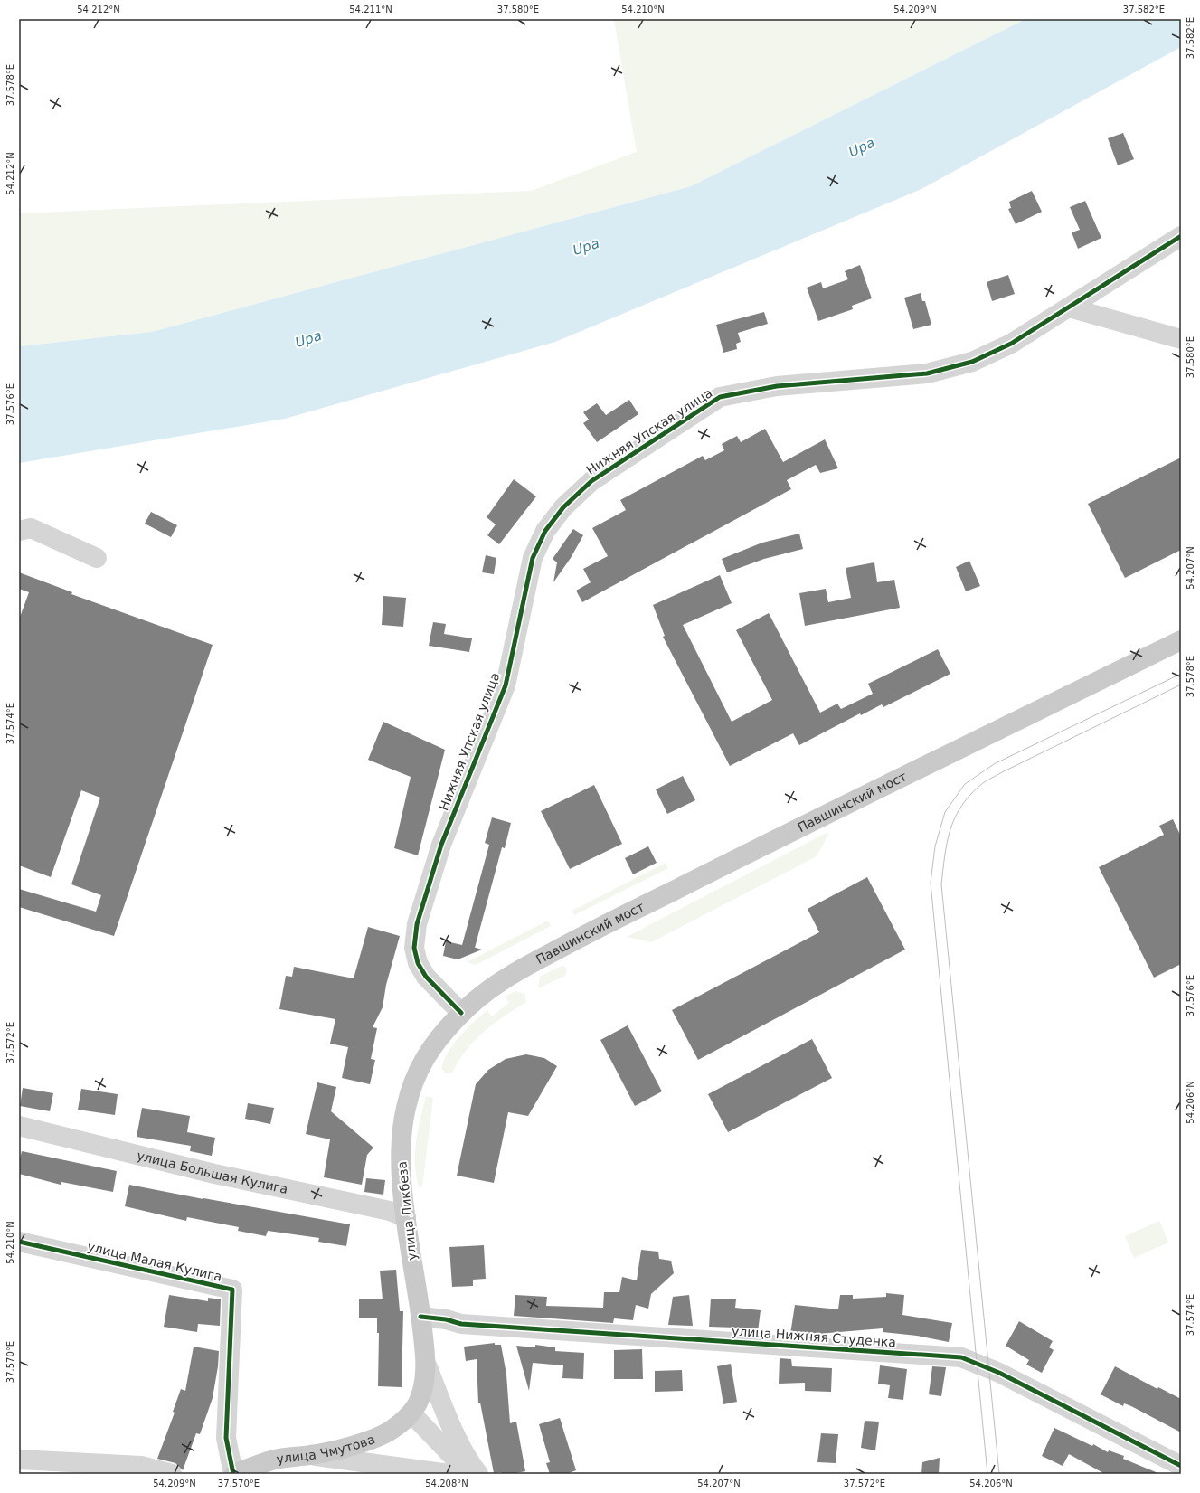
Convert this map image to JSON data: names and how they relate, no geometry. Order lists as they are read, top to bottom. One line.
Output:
{"streets":{"main road":["Павшинский мост","улица Ликбеза","улица Чмутова"],"street":["Нижняя Упская улица","улица Большая Кулига","улица Малая Кулига","улица Нижняя Cтуденкa"]},"crossings":[["Нижняя Упская улица","улица Ликбеза"],["Павшинский мост","улица Ликбеза"],["улица Большая Кулига","улица Ликбеза"],["улица Ликбеза","улица Нижняя Cтуденкa"],["улица Ликбеза","улица Чмутова"],["улица Малая Кулига","улица Чмутова"]],"water":["Upa"],"coordinates":["54.212°N","54.211°N","37.580°E","54.210°N","54.209°N","37.582°E","37.578°E","37.576°E","54.207°N","37.574°E","37.572°E","54.206°N","37.570°E","54.208°N"]}
